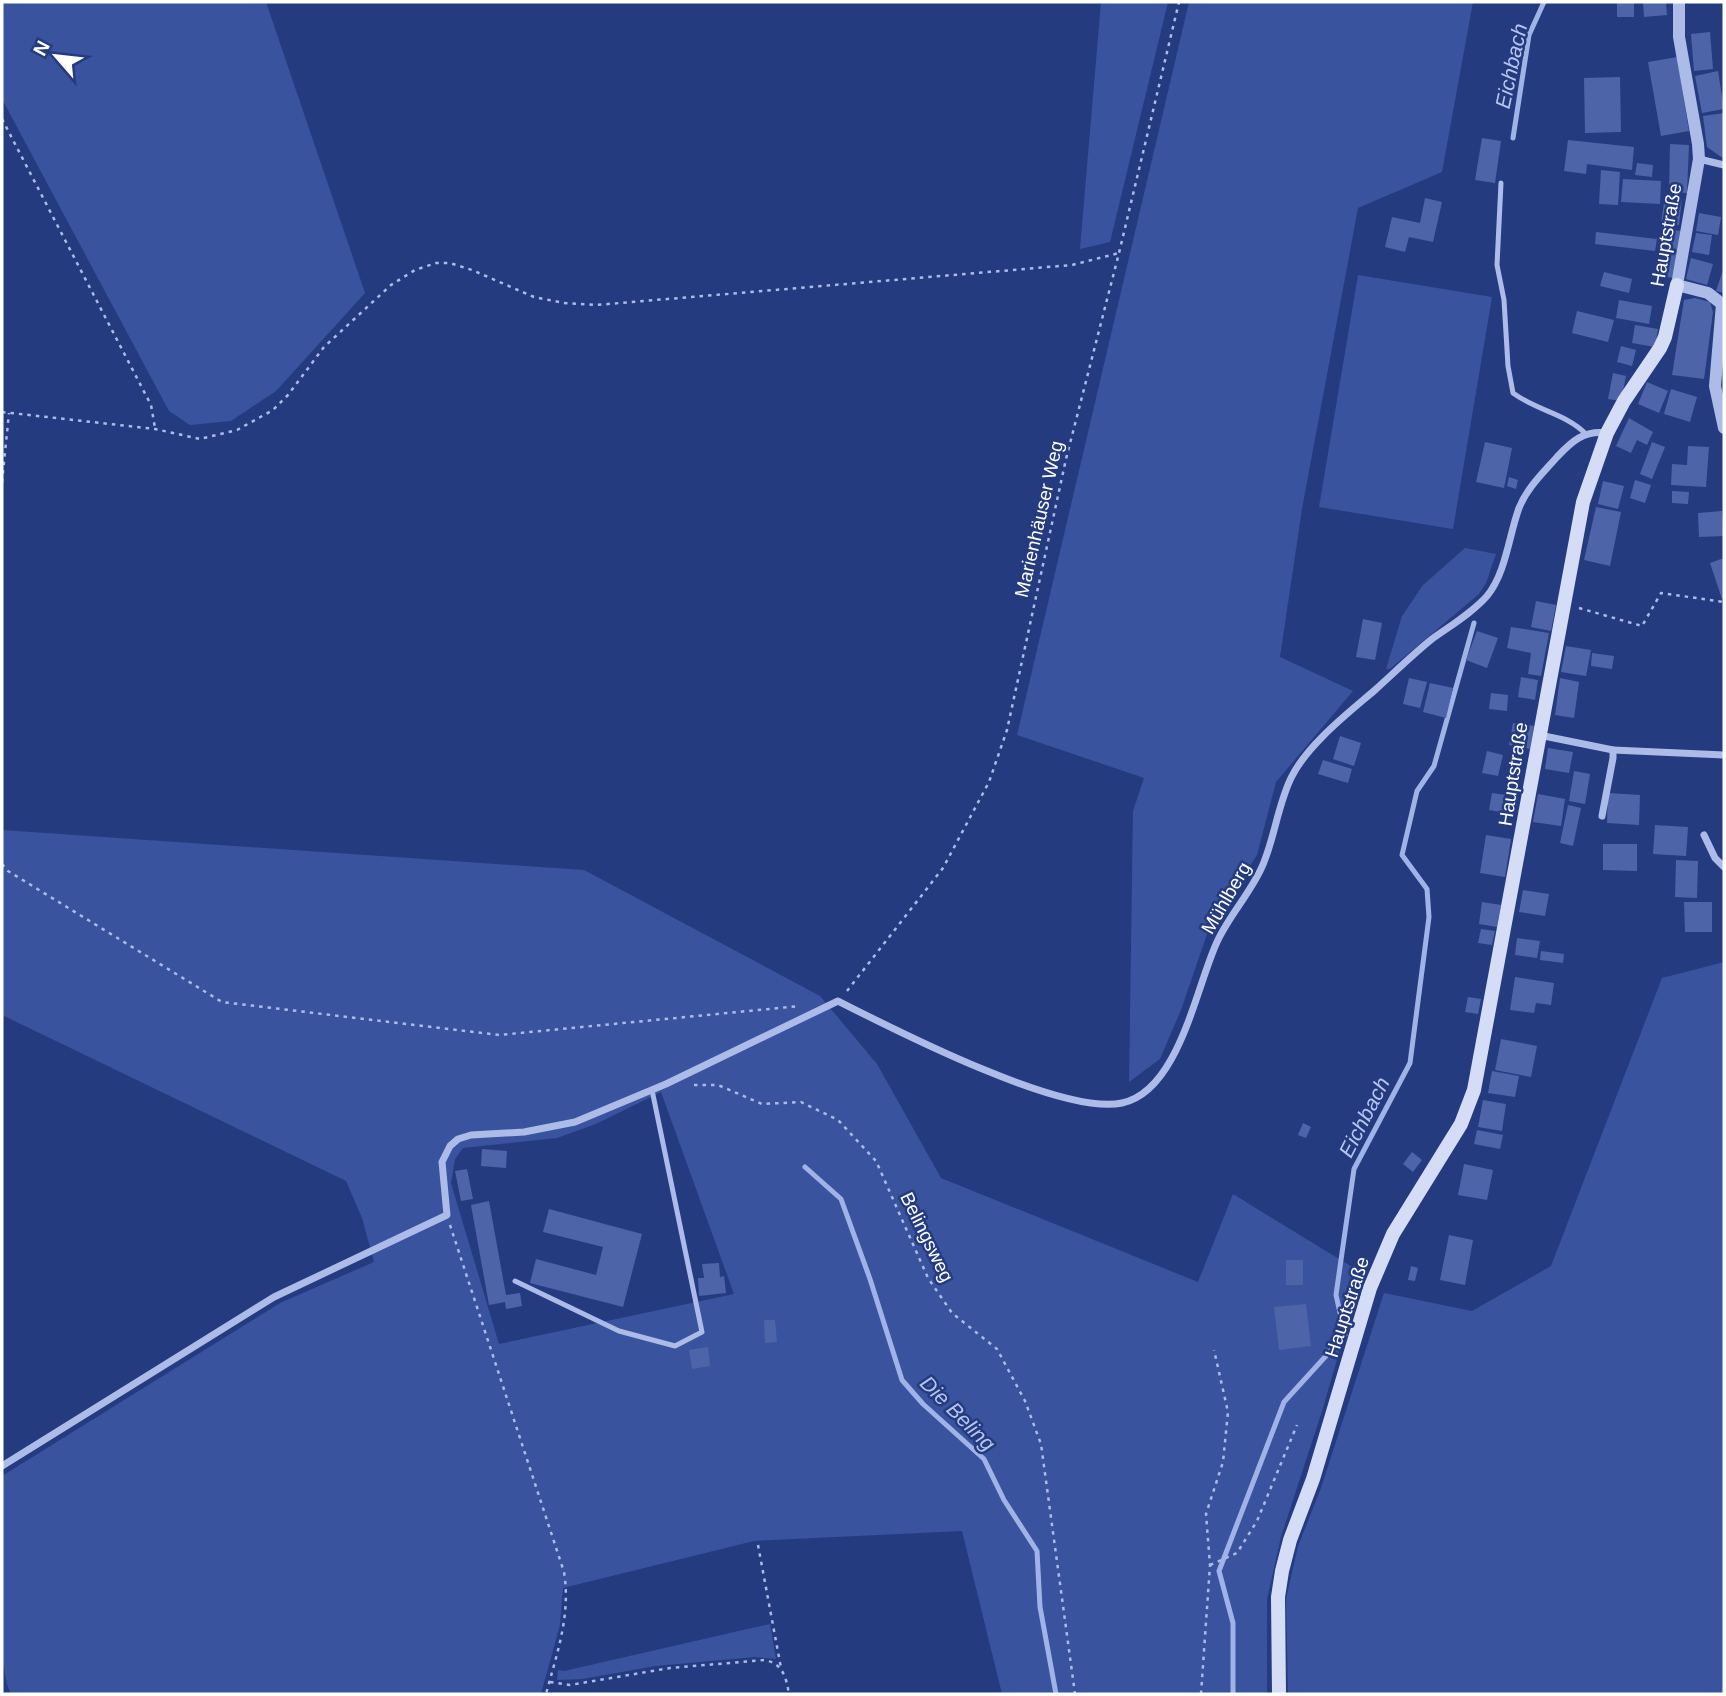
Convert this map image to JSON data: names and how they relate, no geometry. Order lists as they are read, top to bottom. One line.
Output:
{"streets":{"main road":["Hauptstraße"],"street":["Mühlberg"],"path":["Marienhäuser Weg","Belingsweg"]},"crossings":[["Marienhäuser Weg","Mühlberg"]],"water":["Eichbach","Die Beling"],"north":"top left"}
